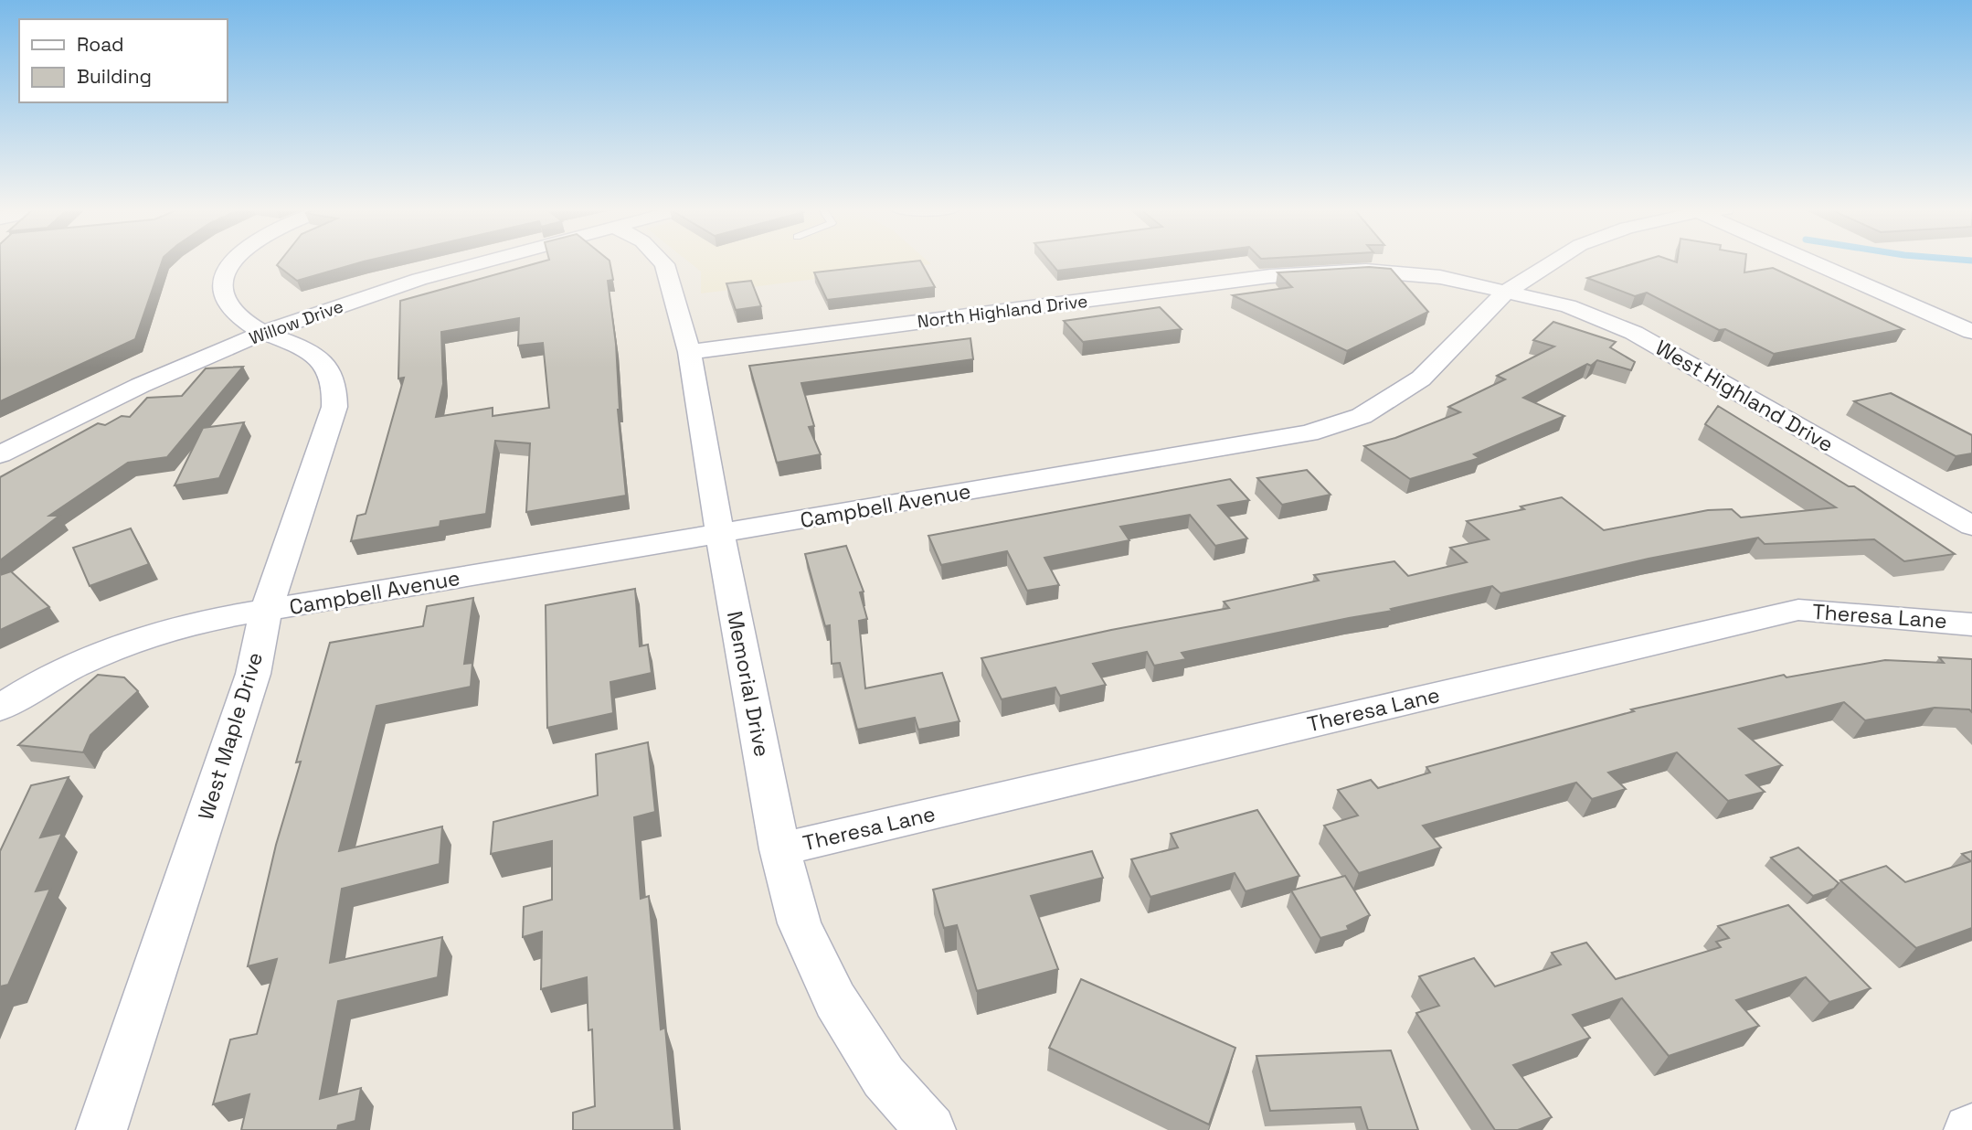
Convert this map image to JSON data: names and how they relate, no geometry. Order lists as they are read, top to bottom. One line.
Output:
{"streets":{"street":["North Highland Drive","Willow Drive","West Highland Drive","Campbell Avenue","Theresa Lane","Memorial Drive","West Maple Drive"]},"crossings":[["North Highland Drive","West Highland Drive"],["North Highland Drive","Campbell Avenue"],["North Highland Drive","Memorial Drive"],["Willow Drive","West Maple Drive"],["West Highland Drive","Campbell Avenue"],["Campbell Avenue","Memorial Drive"],["Campbell Avenue","West Maple Drive"],["Theresa Lane","Memorial Drive"]],"legend":["Road","Building"]}
